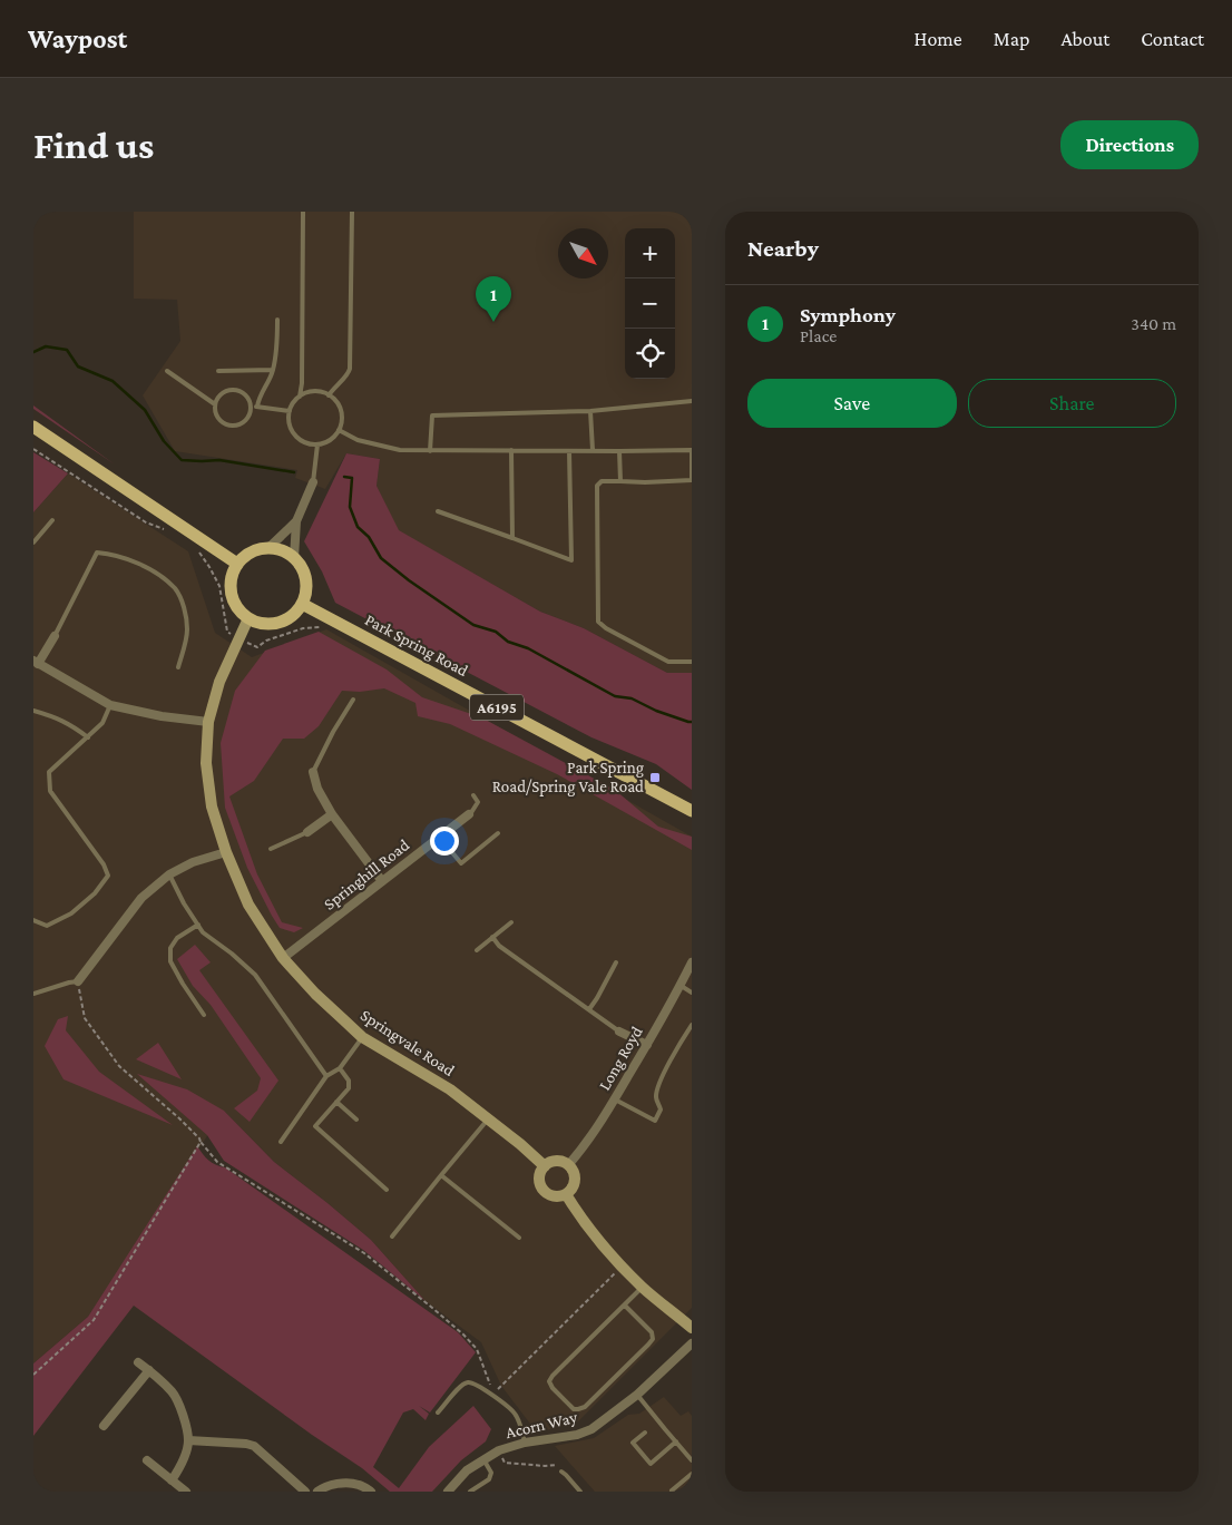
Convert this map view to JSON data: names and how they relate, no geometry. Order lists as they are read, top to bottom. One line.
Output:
{"streets":{"main road":["Park Spring Road","A6195"],"street":["Springhill Road","Springvale Road","Long Royd","Acorn Way"]},"crossings":[["Park Spring Road","Springvale Road"],["Springhill Road","Springvale Road"],["Springvale Road","Long Royd"]],"places":{"transit":["Park Spring Road/Spring Vale Road"]},"north":"bottom right","page":{"header":"Waypost","nav":["Home","Map","About","Contact"],"buttons":["Directions",["Save","Share"]],"title":"Find us","heading":"Nearby","map_buttons":["+","−"],"pins":"1","list":[{"mark":"1","name":"Symphony","note":"Place","value":"340 m"}]}}
